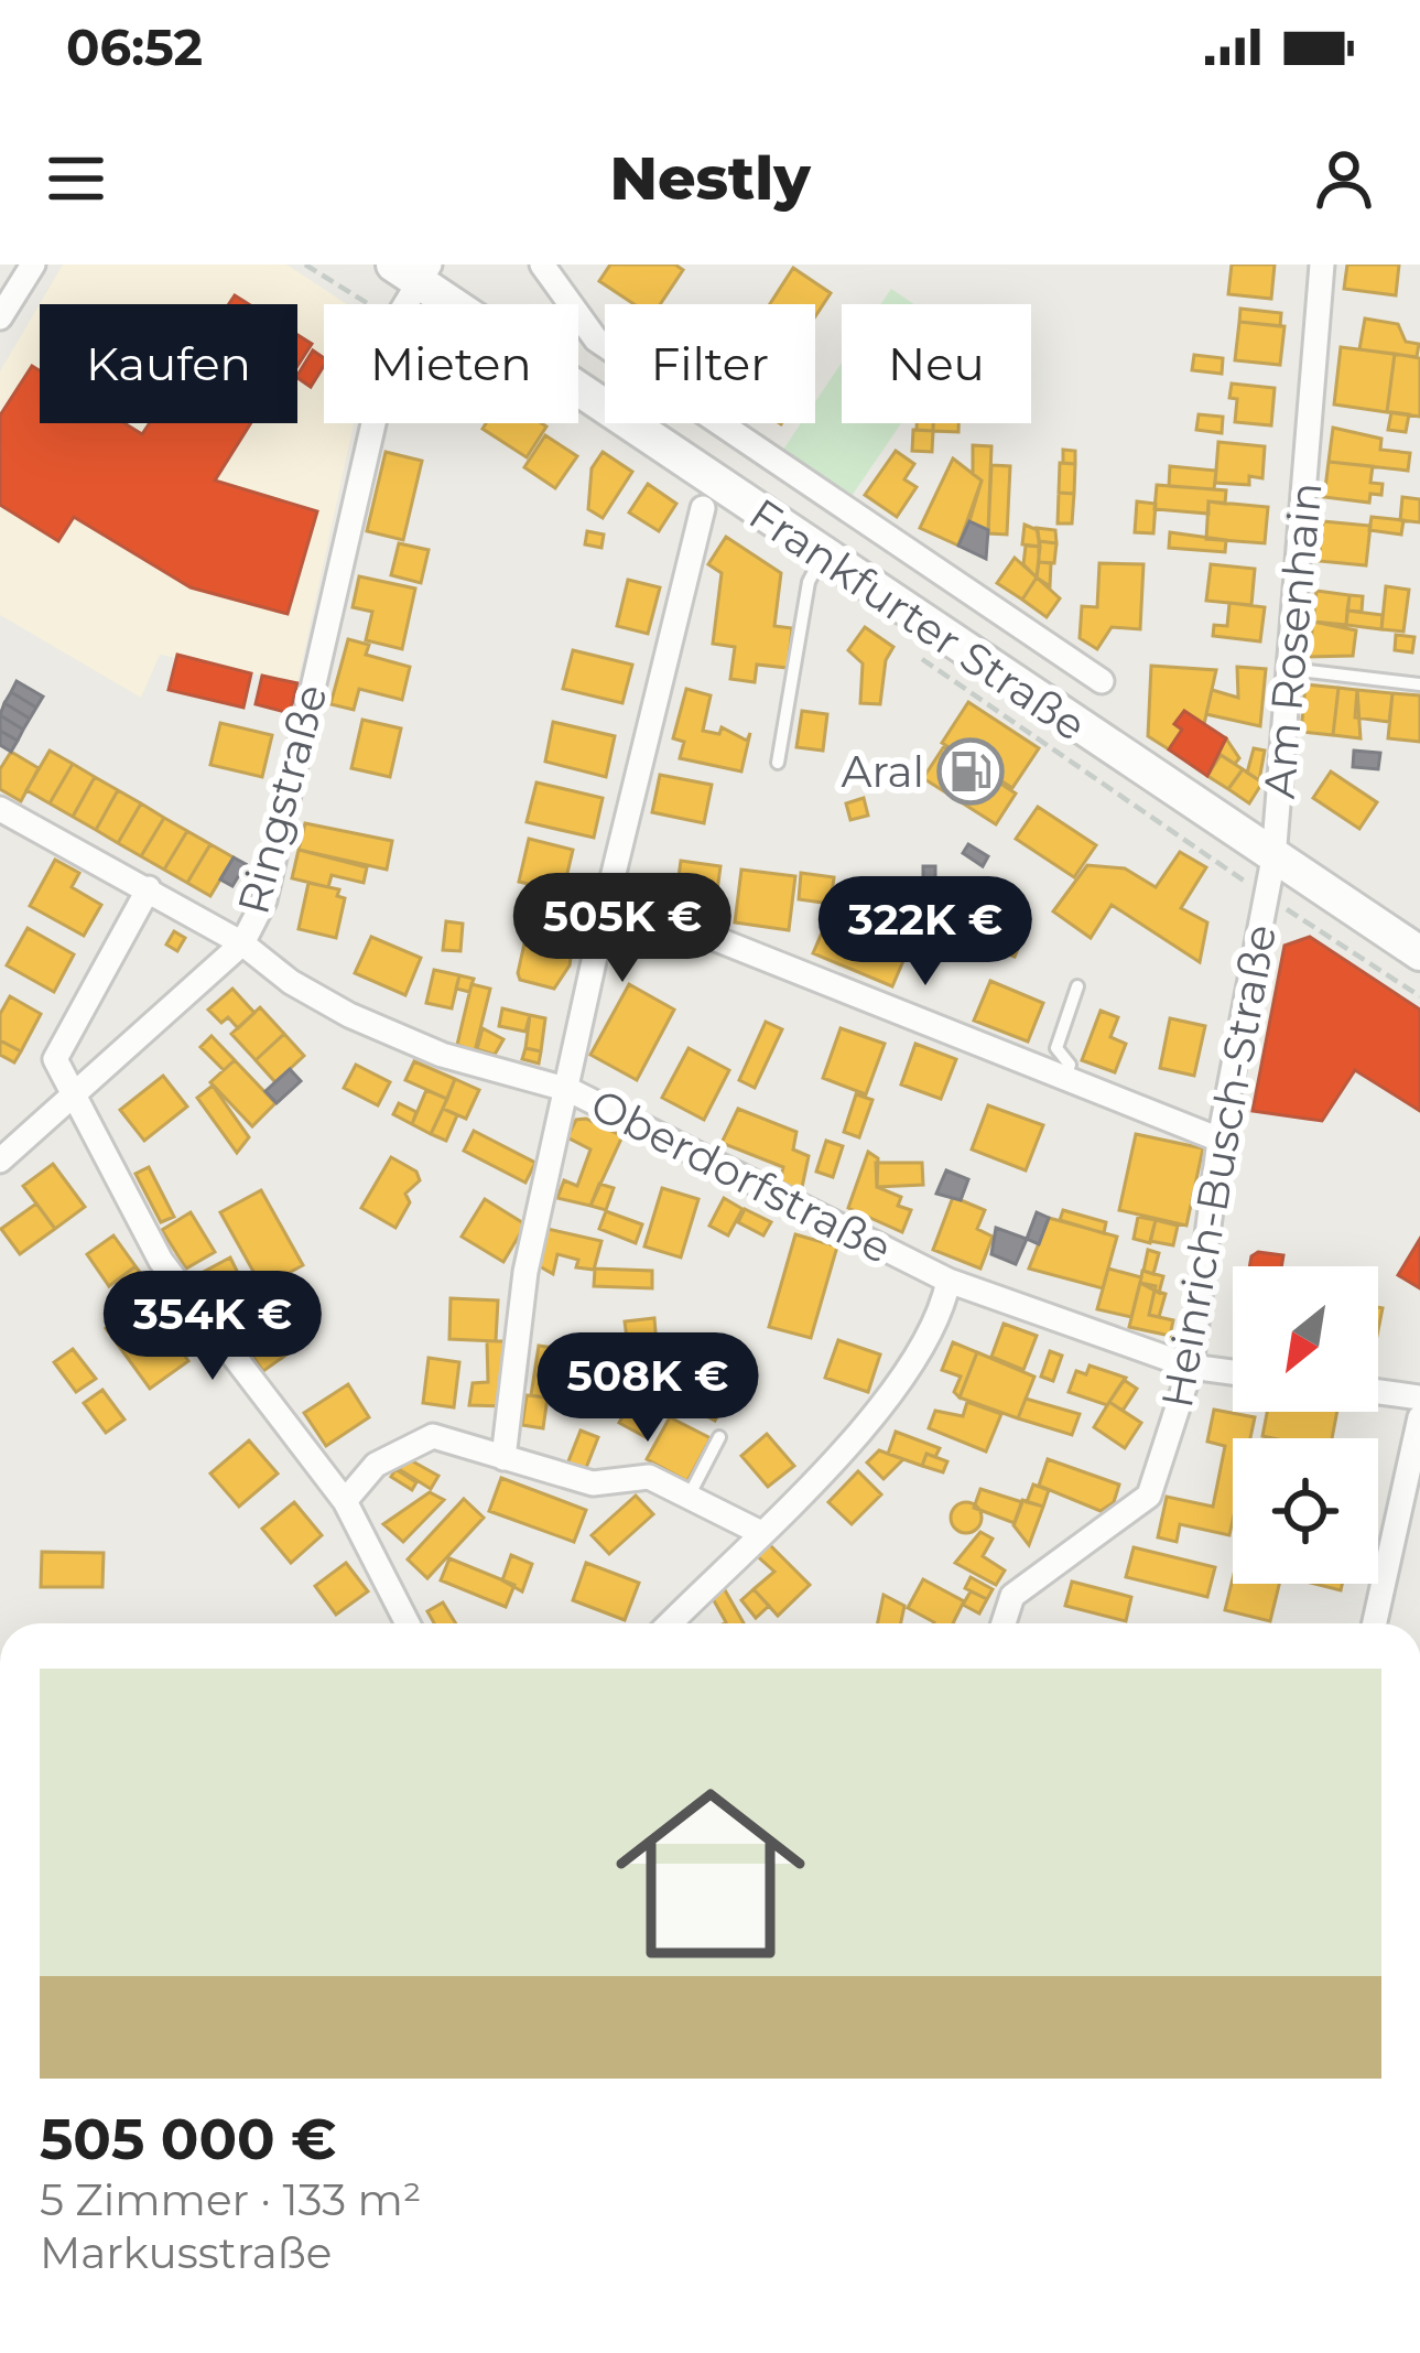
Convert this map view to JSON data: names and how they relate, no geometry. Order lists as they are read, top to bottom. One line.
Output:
{"streets":{"main road":["Frankfurter Straße"],"street":["Am Rosenhain","Ringstraße","Heinrich-Busch-Straße","Oberdorfstraße"]},"crossings":[["Frankfurter Straße","Am Rosenhain"],["Frankfurter Straße","Ringstraße"],["Frankfurter Straße","Heinrich-Busch-Straße"],["Am Rosenhain","Heinrich-Busch-Straße"],["Ringstraße","Oberdorfstraße"],["Heinrich-Busch-Straße","Oberdorfstraße"]],"places":{"fuel station":["Aral"]},"north":"bottom left","page":{"status":"06:52","header":"Nestly","chip":["Kaufen","Mieten","Filter","Neu"],"price":["505K €","322K €","354K €","508K €"],"list":[{"name":"505 000 €","note":"5 Zimmer · 133 m² · Markusstraße"}]}}
